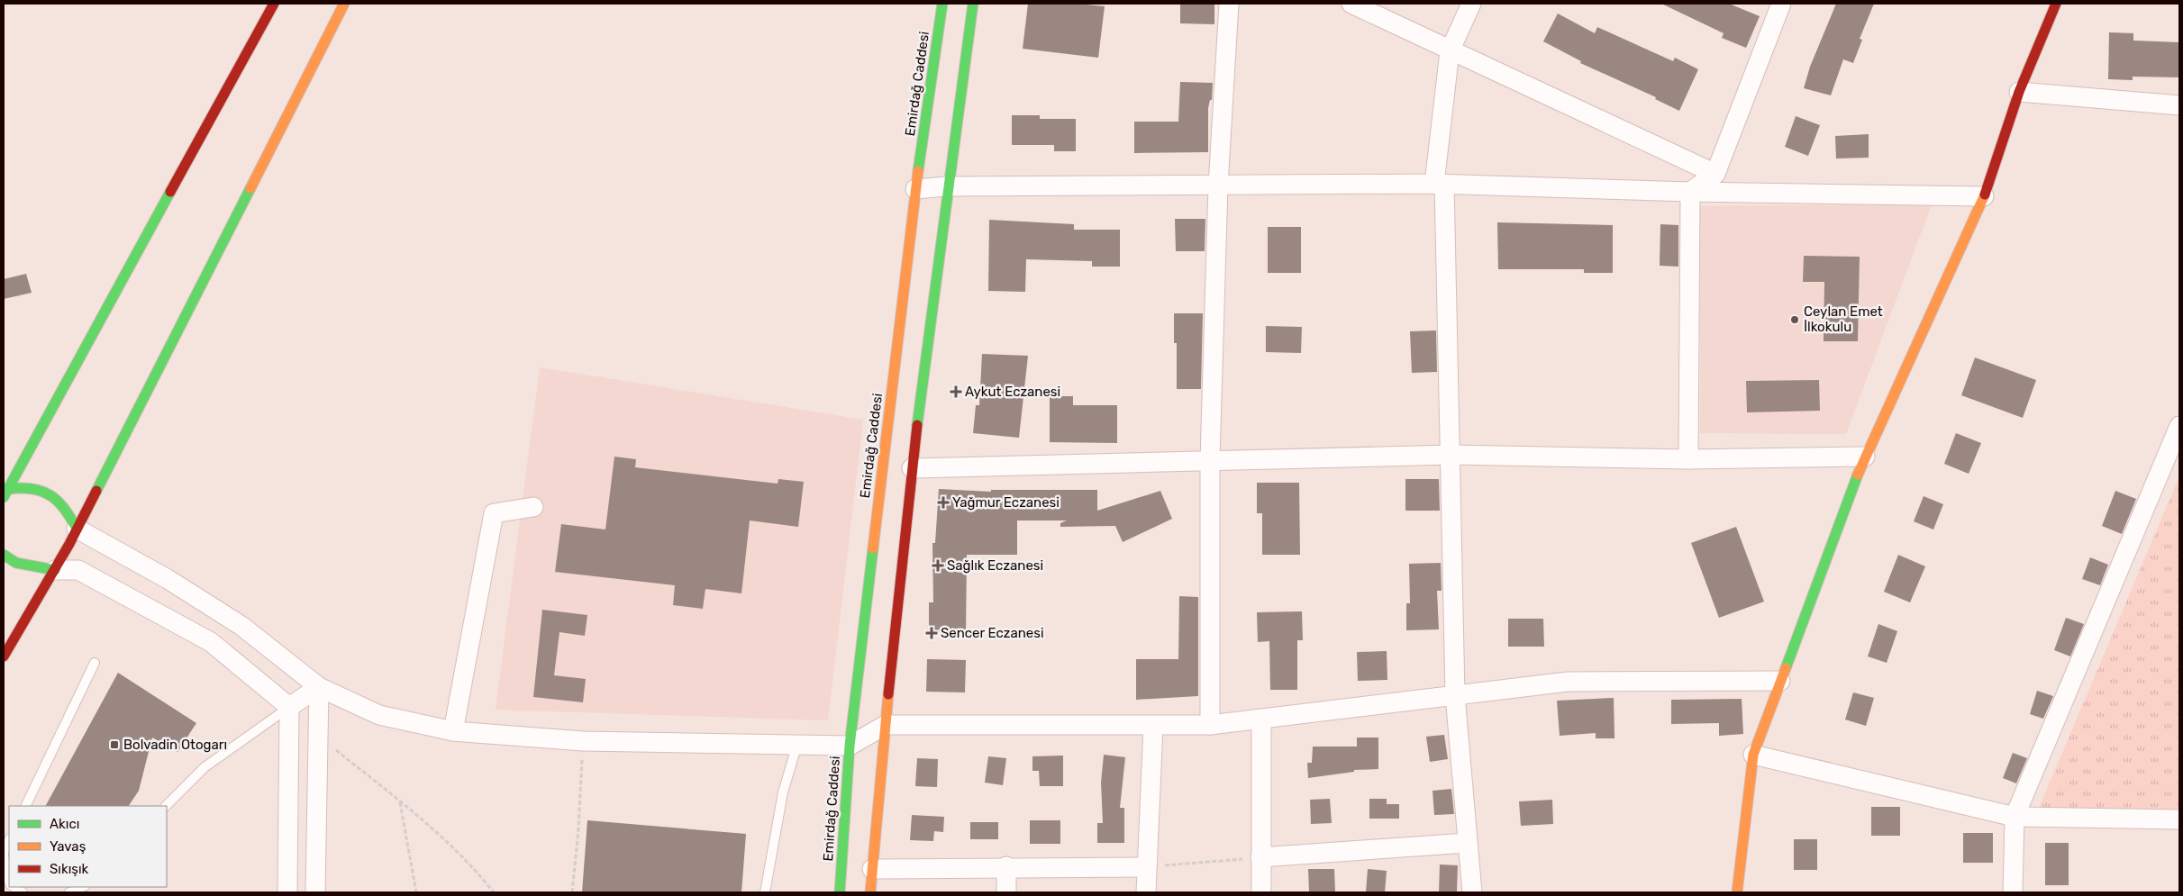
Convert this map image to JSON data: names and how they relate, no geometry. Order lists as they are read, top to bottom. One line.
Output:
{"streets":{"main road":["Emirdağ Caddesi"]},"places":{"other":["Ceylan Emet İlkokulu"],"health":["Aykut Eczanesi","Yağmur Eczanesi","Sağlık Eczanesi","Sencer Eczanesi"],"transit":["Bolvadin Otogarı"]},"legend":["Akıcı","Yavaş","Sıkışık"]}
